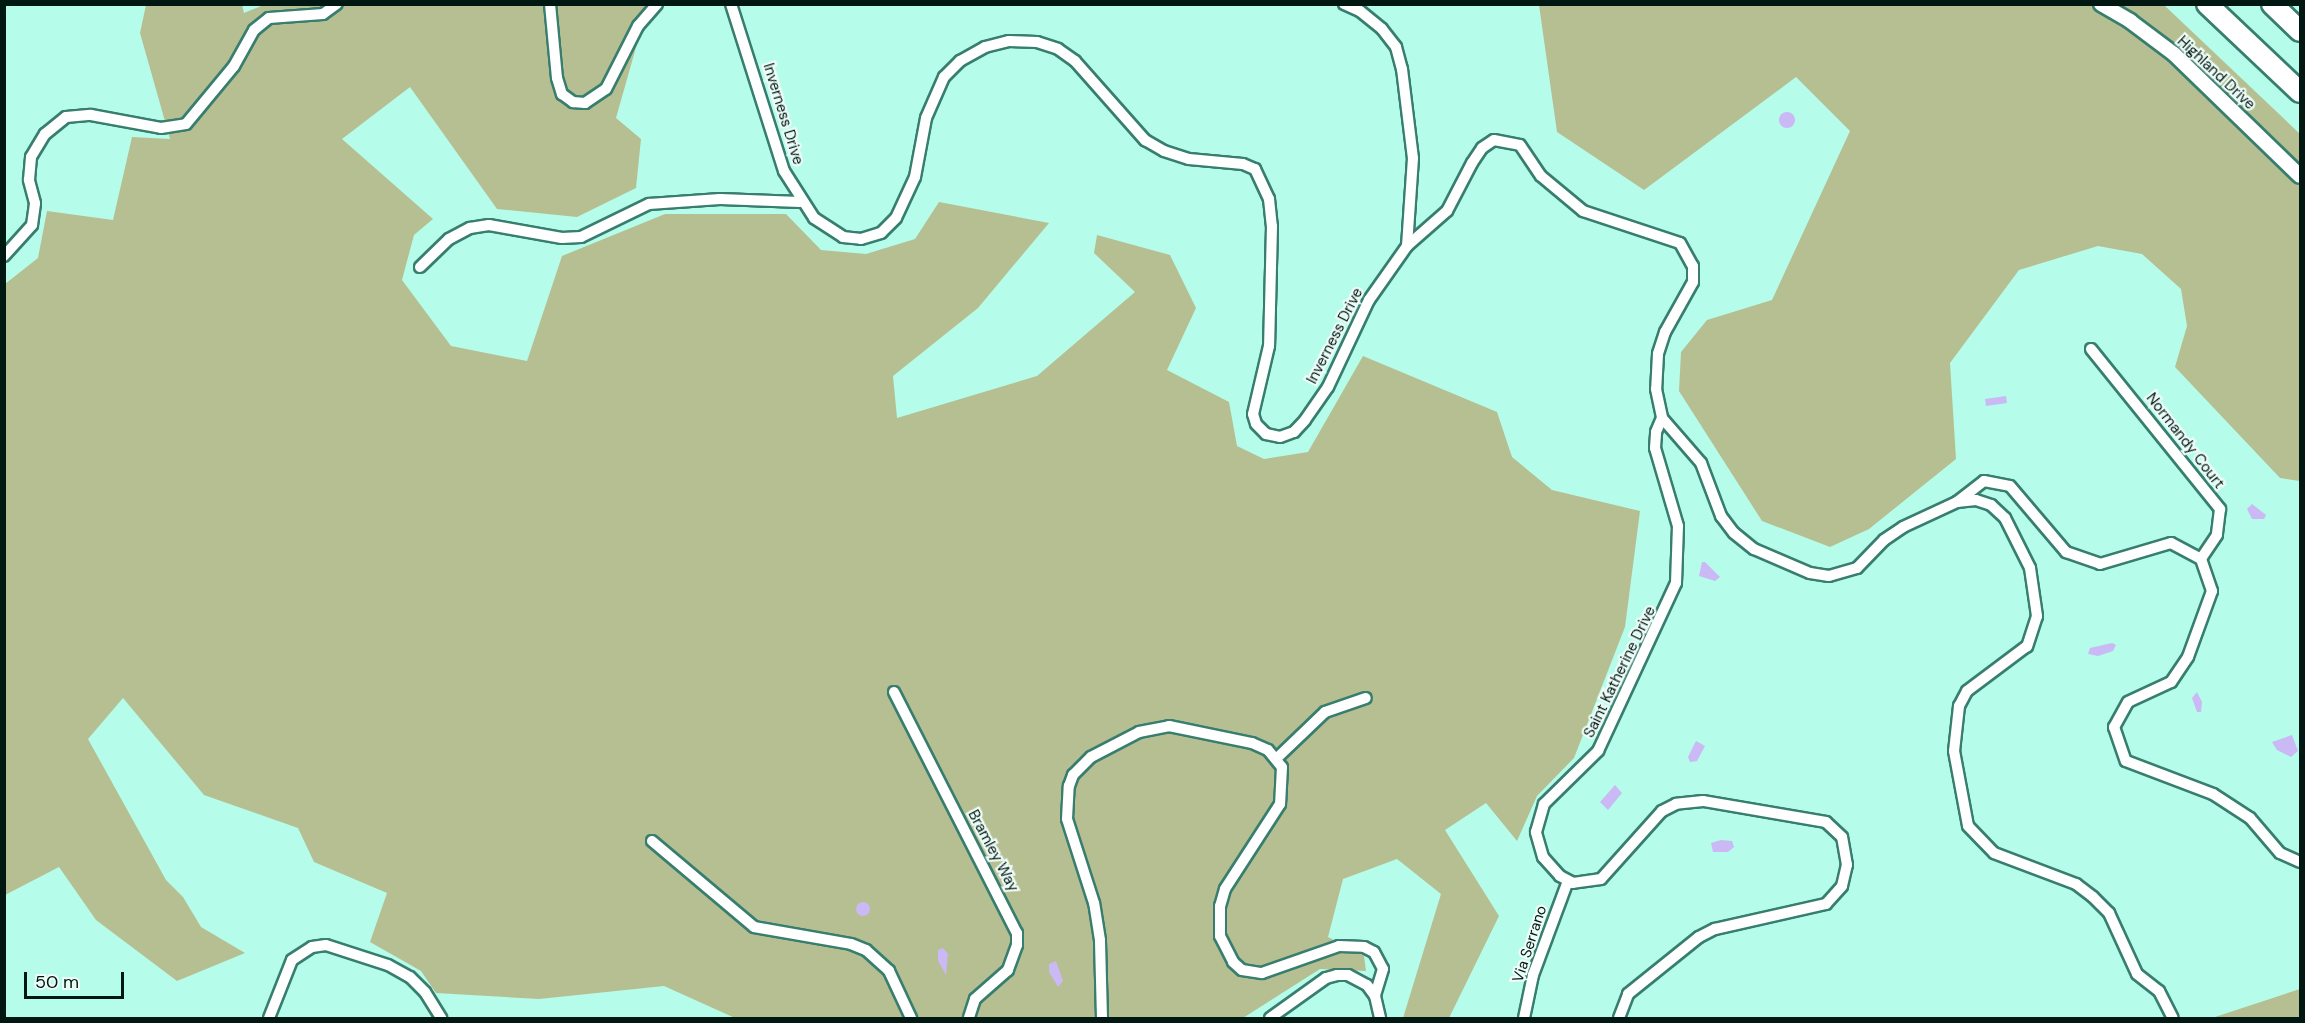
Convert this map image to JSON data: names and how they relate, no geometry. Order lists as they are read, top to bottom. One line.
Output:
{"streets":{"street":["Highland Drive","Inverness Drive","Normandy Court","Saint Katherine Drive","Bramley Way","Via Serrano"]},"crossings":[["Inverness Drive","Saint Katherine Drive"],["Saint Katherine Drive","Via Serrano"]],"scale_bar":"50 m"}
